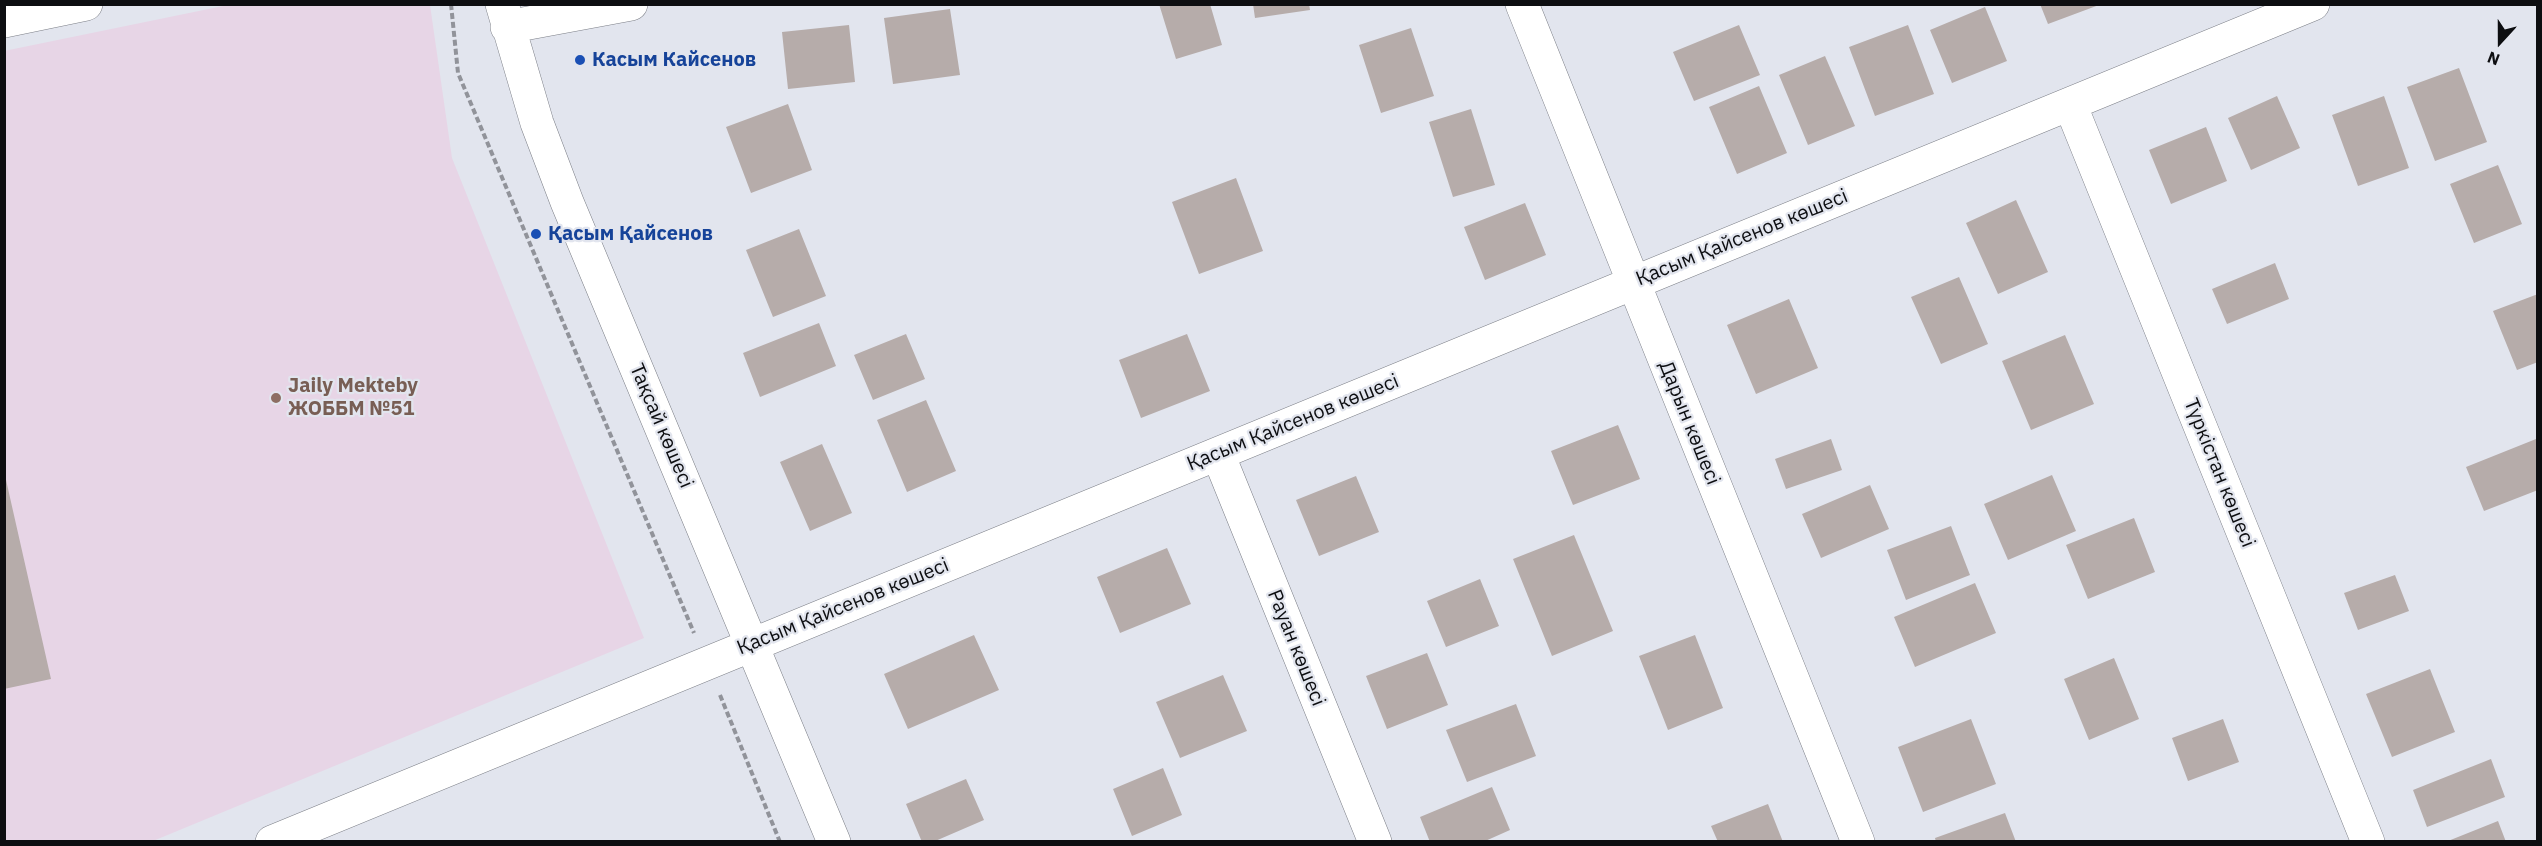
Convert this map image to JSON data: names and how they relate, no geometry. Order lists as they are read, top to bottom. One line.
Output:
{"streets":{"street":["Қасым Қайсенов көшесі","Дарын көшесі","Тақсай көшесі","Түркістан көшесі","Рауан көшесі"]},"crossings":[["Қасым Қайсенов көшесі","Дарын көшесі"],["Қасым Қайсенов көшесі","Тақсай көшесі"],["Қасым Қайсенов көшесі","Түркістан көшесі"],["Қасым Қайсенов көшесі","Рауан көшесі"]],"places":["Касым Кайсенов","Қасым Қайсенов","Jaily Mekteby ЖОББМ №51"],"north":"bottom"}
